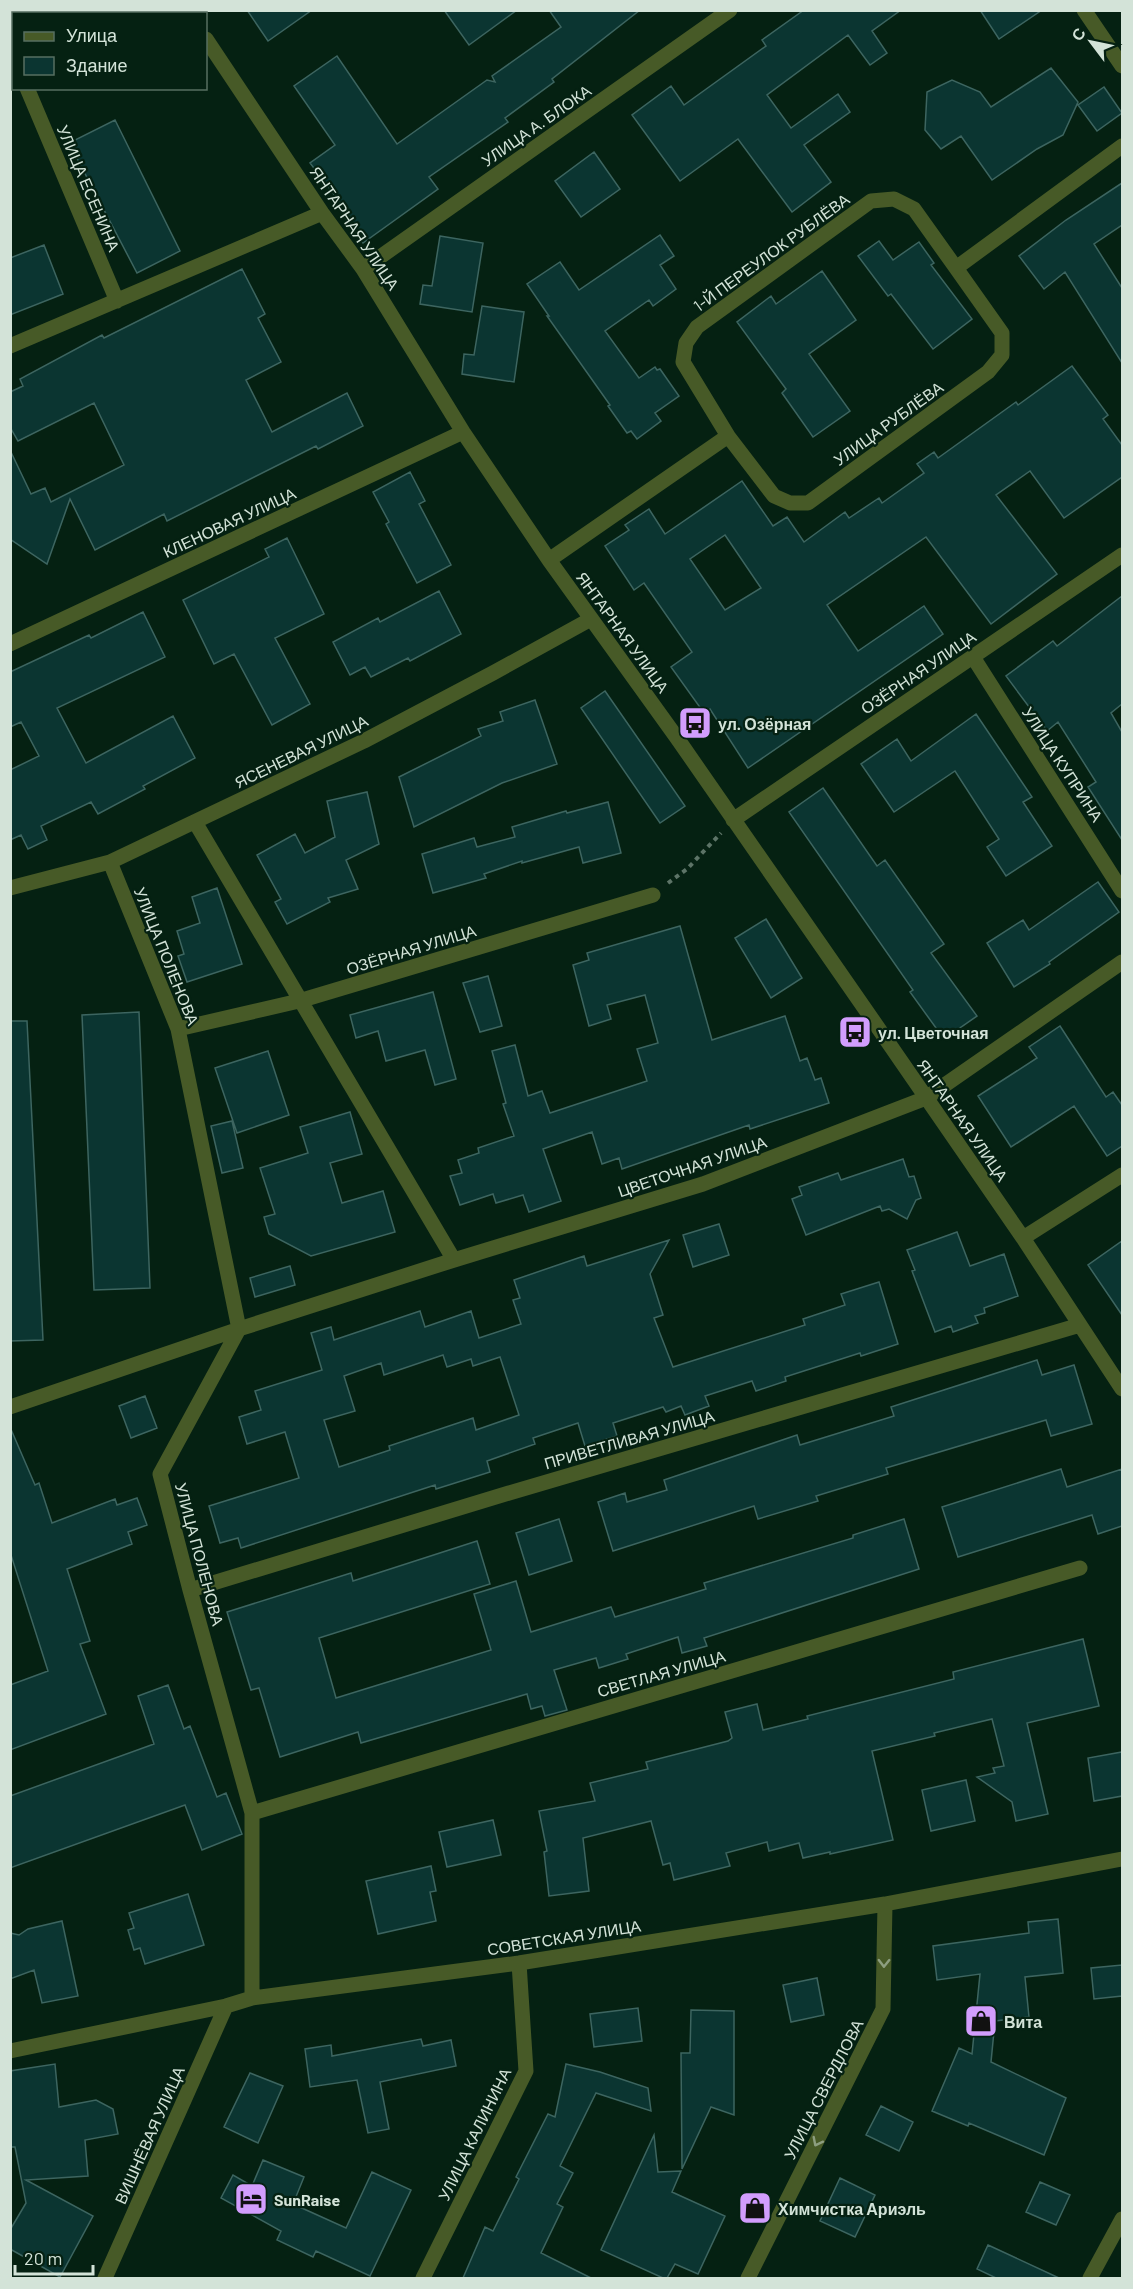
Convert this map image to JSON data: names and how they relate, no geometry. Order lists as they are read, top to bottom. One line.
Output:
{"streets":{"street":["УЛИЦА А. БЛОКА","УЛИЦА ЕСЕНИНА","ЯНТАРНАЯ УЛИЦА","1-Й ПЕРЕУЛОК РУБЛЁВА","УЛИЦА РУБЛЁВА","КЛЕНОВАЯ УЛИЦА","ОЗЁРНАЯ УЛИЦА","ЯСЕНЕВАЯ УЛИЦА","УЛИЦА КУПРИНА","УЛИЦА ПОЛЕНОВА","ЦВЕТОЧНАЯ УЛИЦА","ПРИВЕТЛИВАЯ УЛИЦА","СВЕТЛАЯ УЛИЦА","СОВЕТСКАЯ УЛИЦА","УЛИЦА СВЕРДЛОВА","УЛИЦА КАЛИНИНА","ВИШНЁВАЯ УЛИЦА"]},"crossings":[["УЛИЦА А. БЛОКА","ЯНТАРНАЯ УЛИЦА"],["ЯНТАРНАЯ УЛИЦА","КЛЕНОВАЯ УЛИЦА"],["ЯНТАРНАЯ УЛИЦА","ОЗЁРНАЯ УЛИЦА"],["ЯНТАРНАЯ УЛИЦА","ЯСЕНЕВАЯ УЛИЦА"],["ЯНТАРНАЯ УЛИЦА","ЦВЕТОЧНАЯ УЛИЦА"],["ЯНТАРНАЯ УЛИЦА","ПРИВЕТЛИВАЯ УЛИЦА"],["1-Й ПЕРЕУЛОК РУБЛЁВА","УЛИЦА РУБЛЁВА"],["ОЗЁРНАЯ УЛИЦА","УЛИЦА КУПРИНА"],["ОЗЁРНАЯ УЛИЦА","УЛИЦА ПОЛЕНОВА"],["ЯСЕНЕВАЯ УЛИЦА","УЛИЦА ПОЛЕНОВА"],["УЛИЦА ПОЛЕНОВА","ЦВЕТОЧНАЯ УЛИЦА"],["УЛИЦА ПОЛЕНОВА","ПРИВЕТЛИВАЯ УЛИЦА"],["УЛИЦА ПОЛЕНОВА","СВЕТЛАЯ УЛИЦА"],["УЛИЦА ПОЛЕНОВА","СОВЕТСКАЯ УЛИЦА"],["СОВЕТСКАЯ УЛИЦА","УЛИЦА СВЕРДЛОВА"],["СОВЕТСКАЯ УЛИЦА","УЛИЦА КАЛИНИНА"],["СОВЕТСКАЯ УЛИЦА","ВИШНЁВАЯ УЛИЦА"]],"one_way":["УЛИЦА СВЕРДЛОВА"],"places":{"bus stop":["ул. Озёрная","ул. Цветочная"],"shop":["Вита","Химчистка Ариэль"],"hotel":["SunRaise"]},"legend":["Улица","Здание"],"scale_bar":"20 m","north":"top left"}
